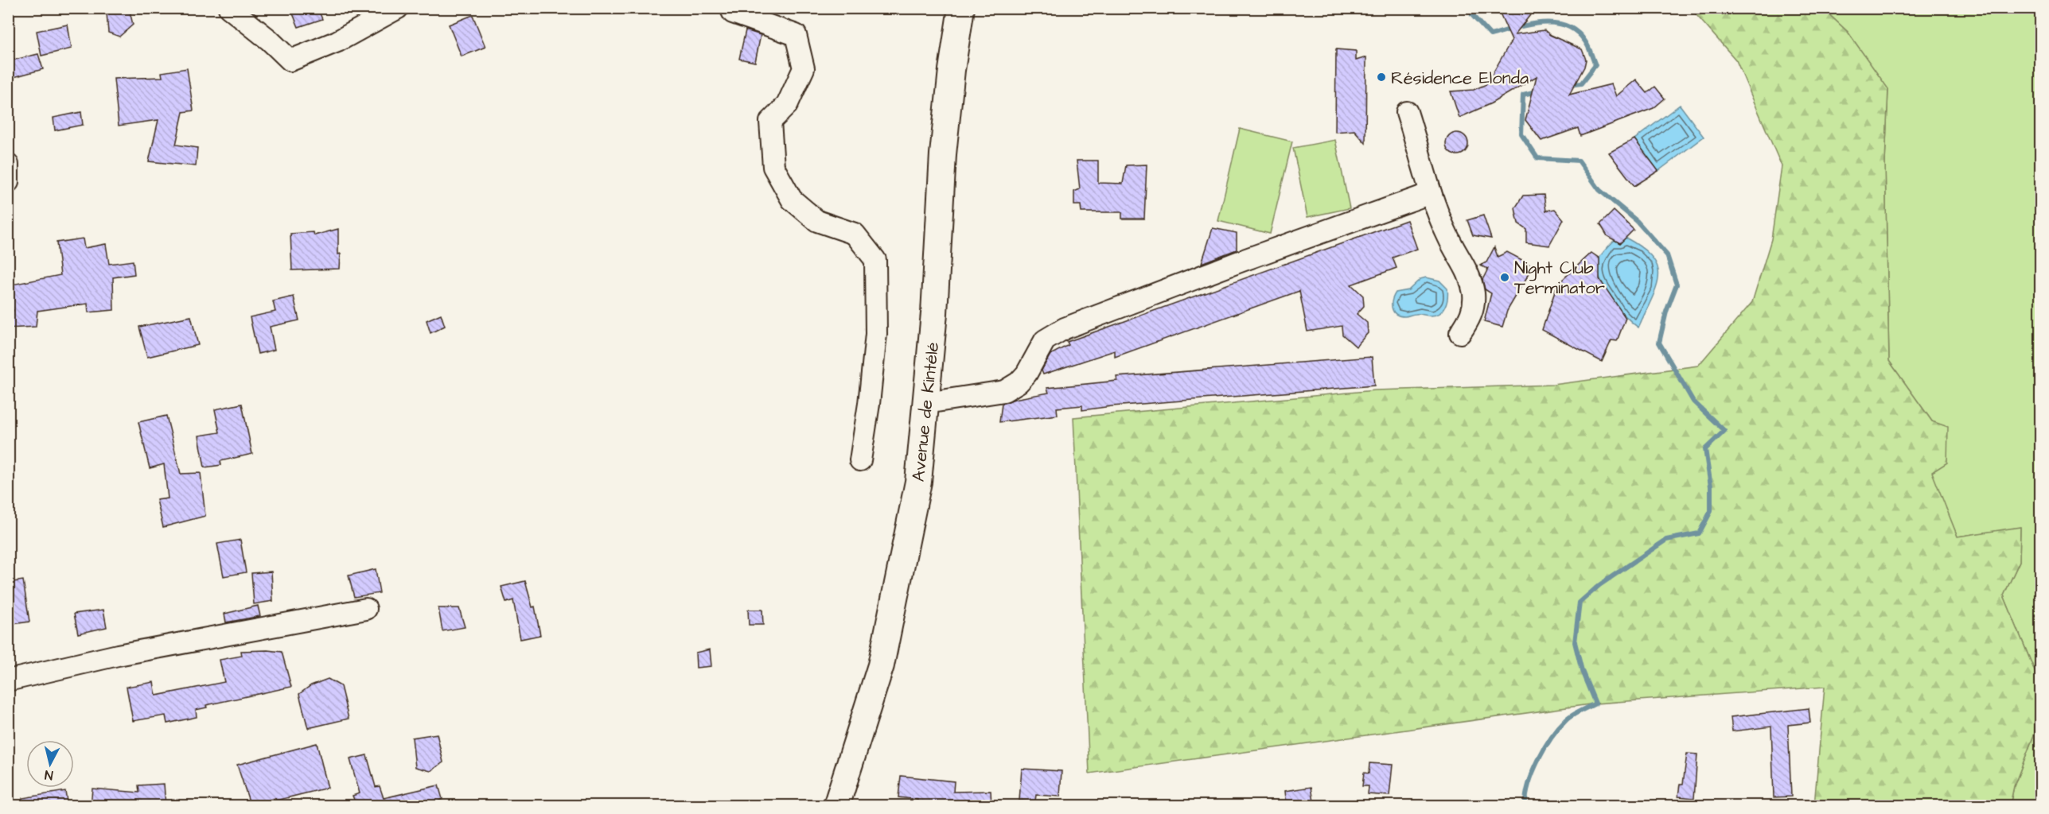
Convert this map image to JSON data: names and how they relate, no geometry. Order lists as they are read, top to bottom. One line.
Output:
{"streets":{"main road":["Avenue de Kintélé"]},"places":["Résidence Elonda","Night Club Terminator"],"north":"bottom"}
